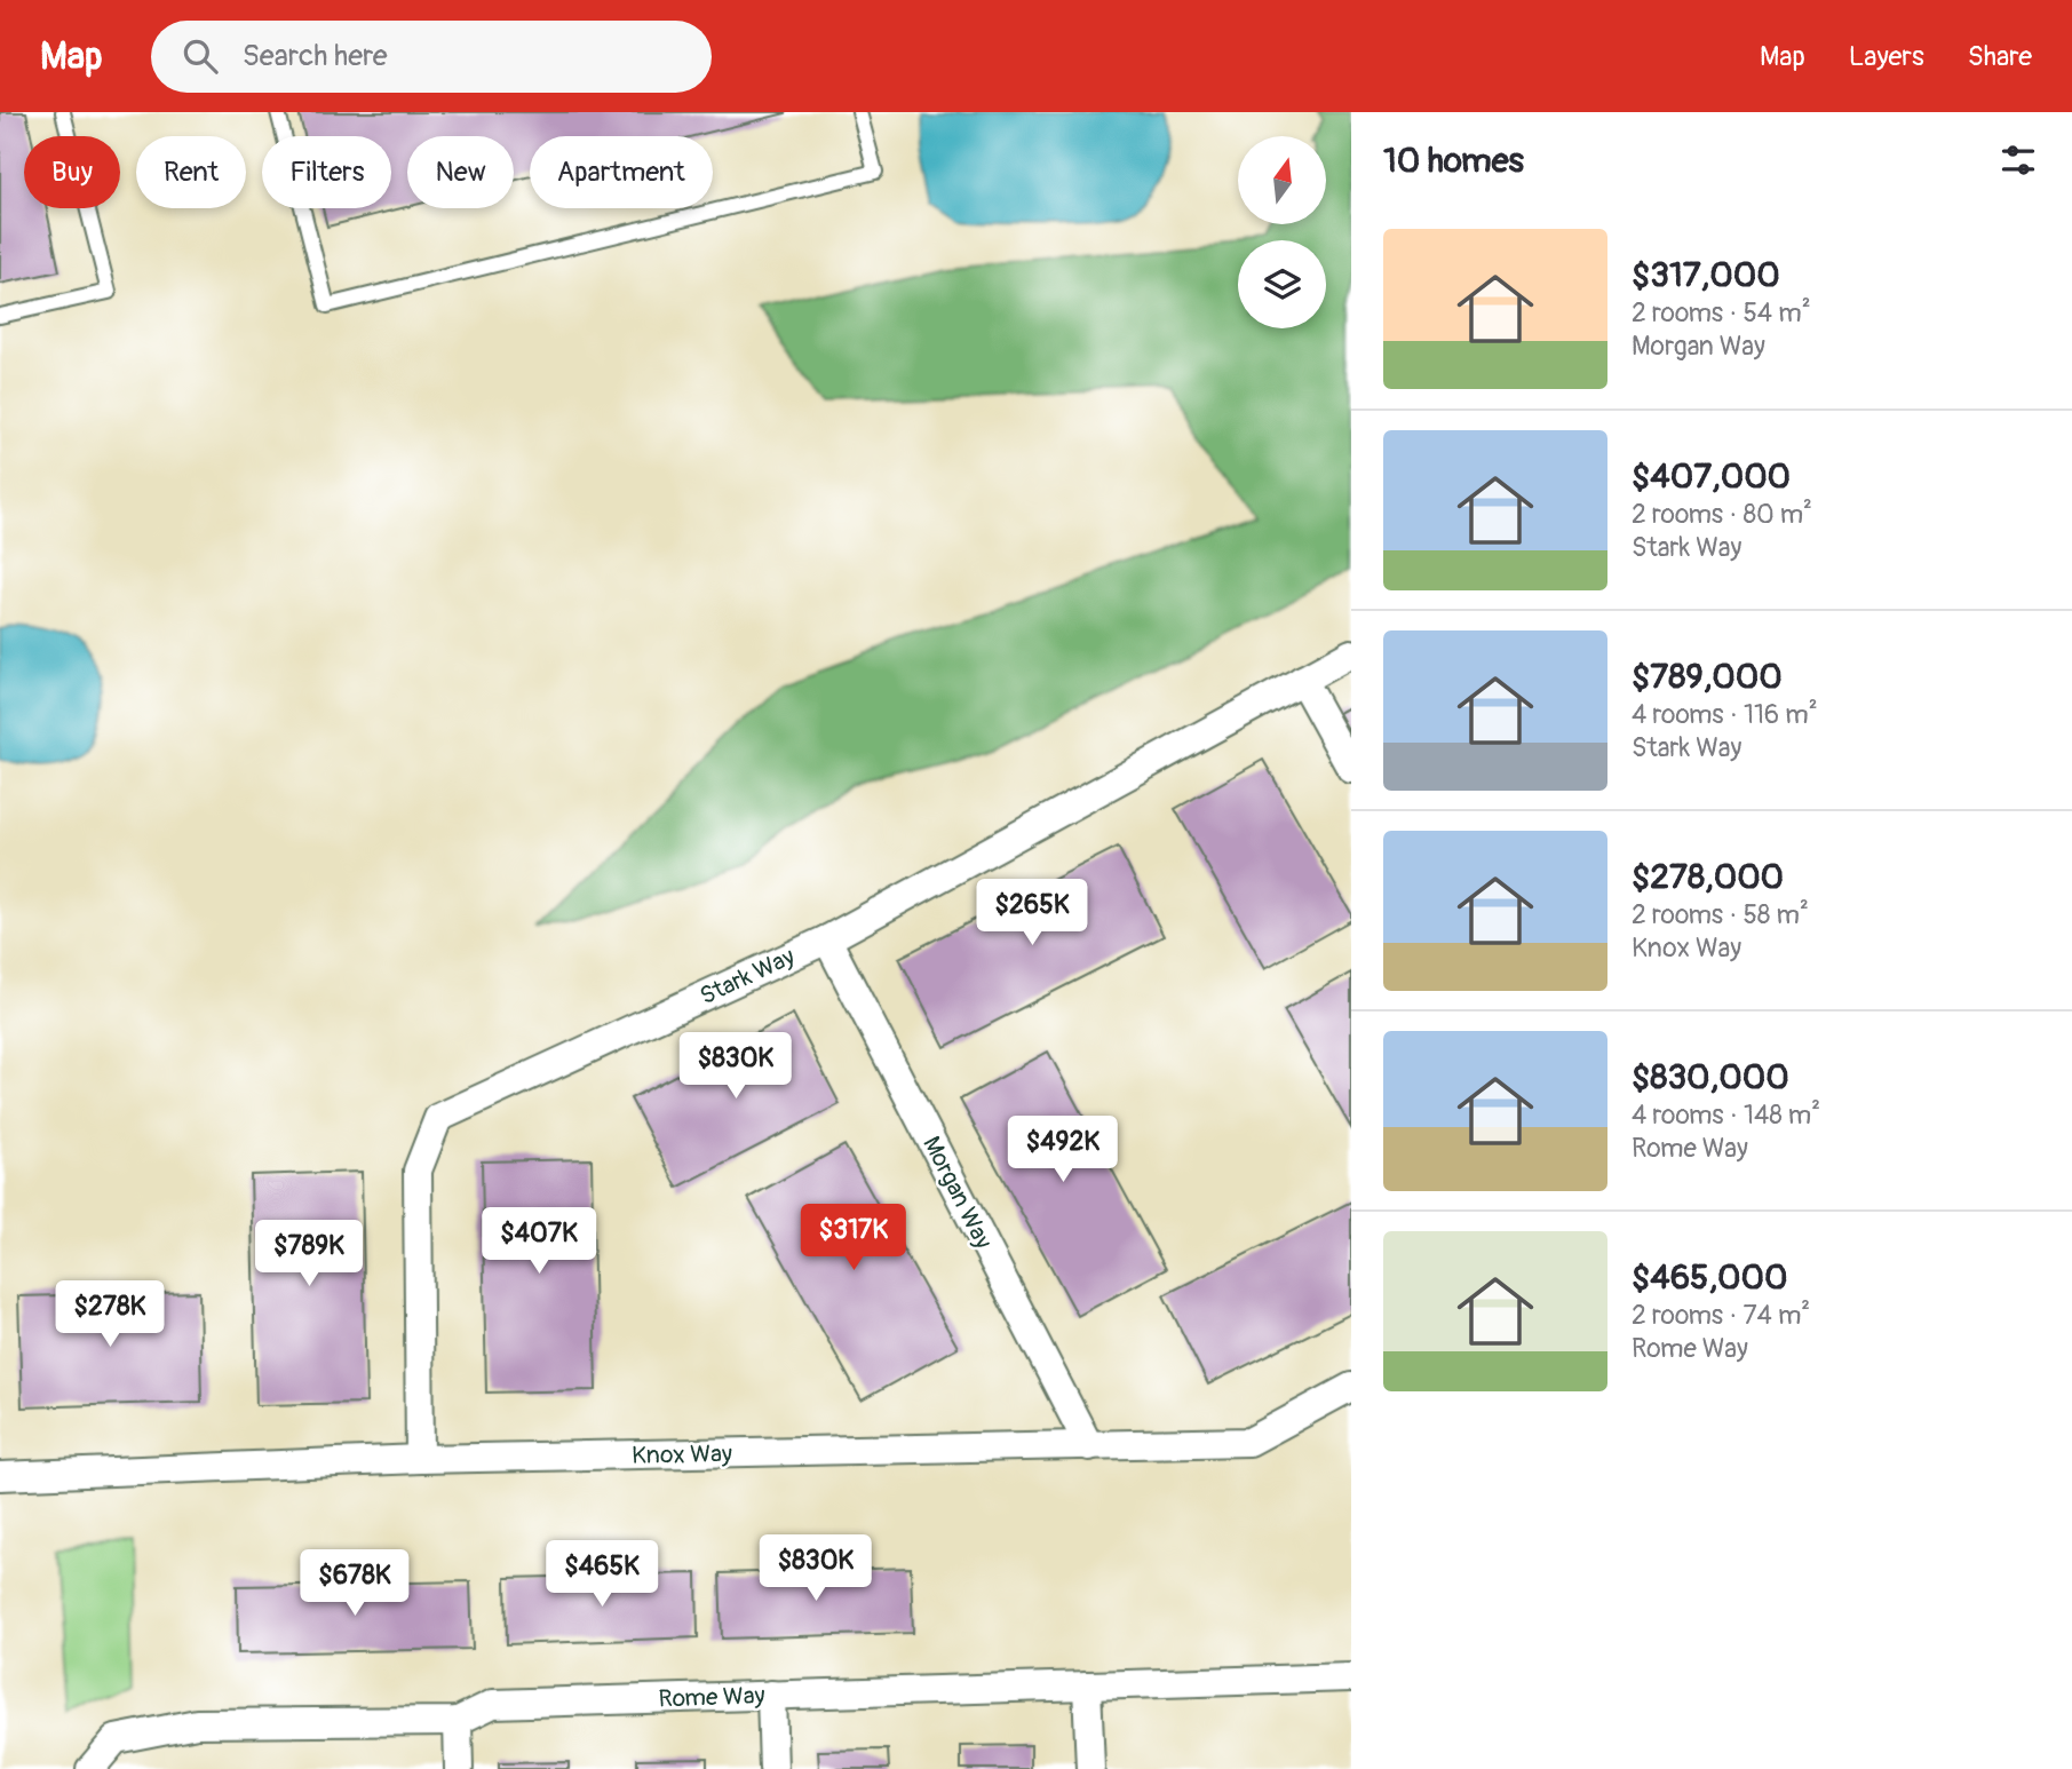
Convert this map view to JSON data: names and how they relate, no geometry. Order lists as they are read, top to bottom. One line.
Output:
{"streets":{"street":["Stark Way","Morgan Way","Knox Way","Rome Way"]},"crossings":[["Stark Way","Morgan Way"],["Stark Way","Knox Way"],["Morgan Way","Knox Way"]],"north":"top","page":{"header":"Map","search":"Search here","nav":["Map","Layers","Share"],"heading":"10 homes","chip":["Buy","Rent","Filters","New","Apartment"],"list":[{"name":"$317,000","note":"2 rooms · 54 m² · Morgan Way"},{"name":"$407,000","note":"2 rooms · 80 m² · Stark Way"},{"name":"$789,000","note":"4 rooms · 116 m² · Stark Way"},{"name":"$278,000","note":"2 rooms · 58 m² · Knox Way"},{"name":"$830,000","note":"4 rooms · 148 m² · Rome Way"},{"name":"$465,000","note":"2 rooms · 74 m² · Rome Way"}],"price":["$265K","$830K","$492K","$317K","$407K","$789K","$278K","$830K","$465K","$678K"]}}
